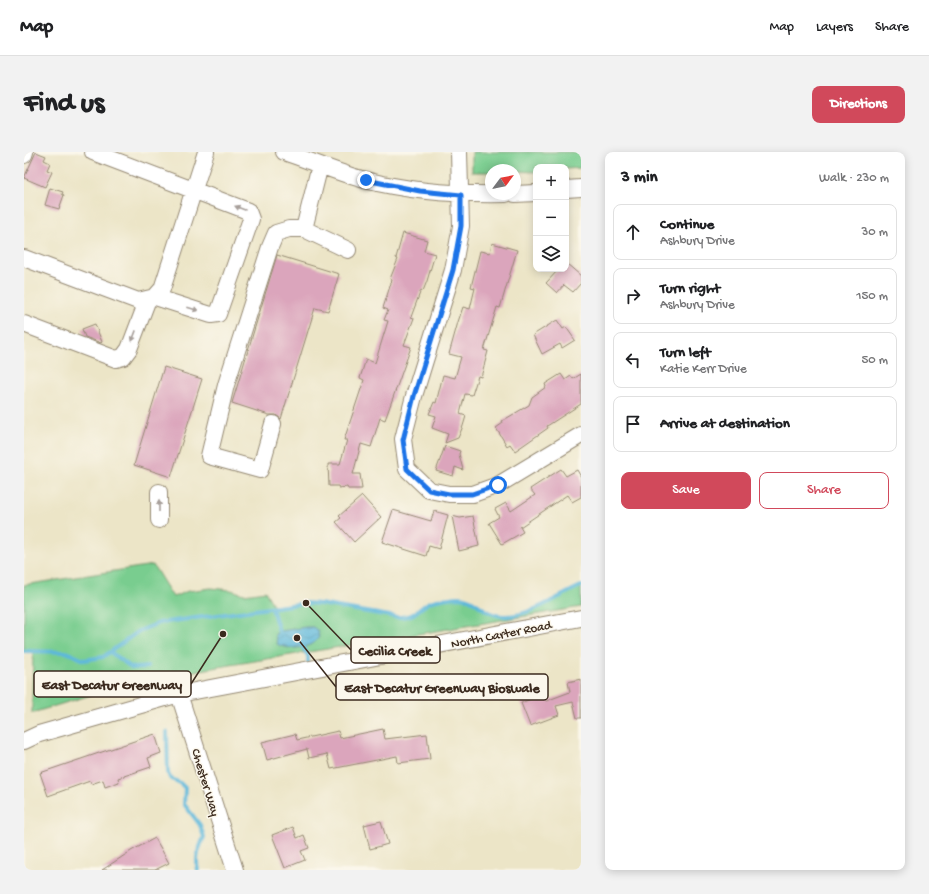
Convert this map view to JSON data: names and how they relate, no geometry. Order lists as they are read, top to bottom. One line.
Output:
{"streets":{"street":["North Carter Road","Chester Way"]},"crossings":[["North Carter Road","Chester Way"]],"places":["Cecilia Creek","East Decatur Greenway","East Decatur Greenway Bioswale"],"north":"top right","page":{"header":"Map","nav":["Map","Layers","Share"],"buttons":["Directions",["Save","Share"]],"title":"Find us","heading":["3 min","Walk · 230 m"],"map_buttons":["+","−"],"list":[["Continue","Ashbury Drive","30 m"],["Turn right","Ashbury Drive","150 m"],["Turn left","Katie Kerr Drive","50 m"],"Arrive at destination"]}}
